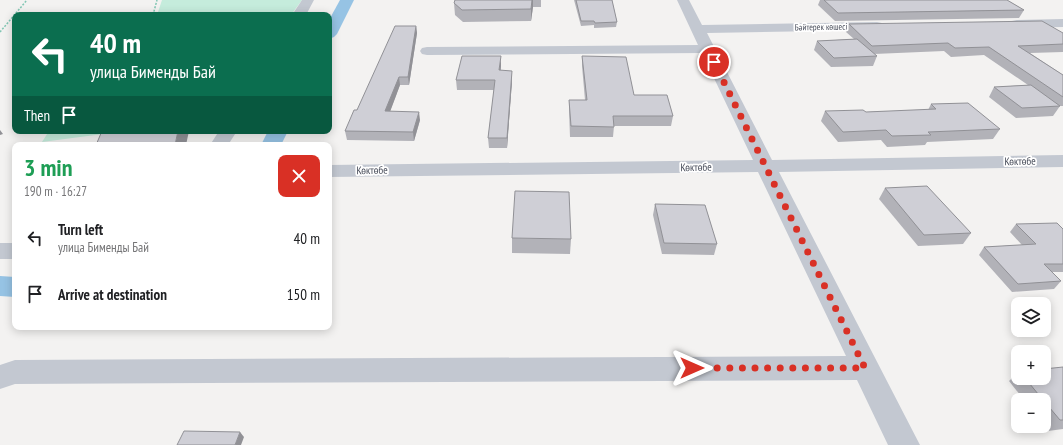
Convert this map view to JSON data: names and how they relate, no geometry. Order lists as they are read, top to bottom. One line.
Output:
{"streets":{"street":["Бәйтерек көшесі","Көктөбе"]},"page":{"turn":["40 m","улица Бименды Бай"],"then":"Then","heading":["3 min","190 m · 16:27"],"list":[{"name":"Turn left","note":"улица Бименды Бай","value":"40 m"},{"name":"Arrive at destination","value":"150 m"}],"map_buttons":["+","−"]}}
